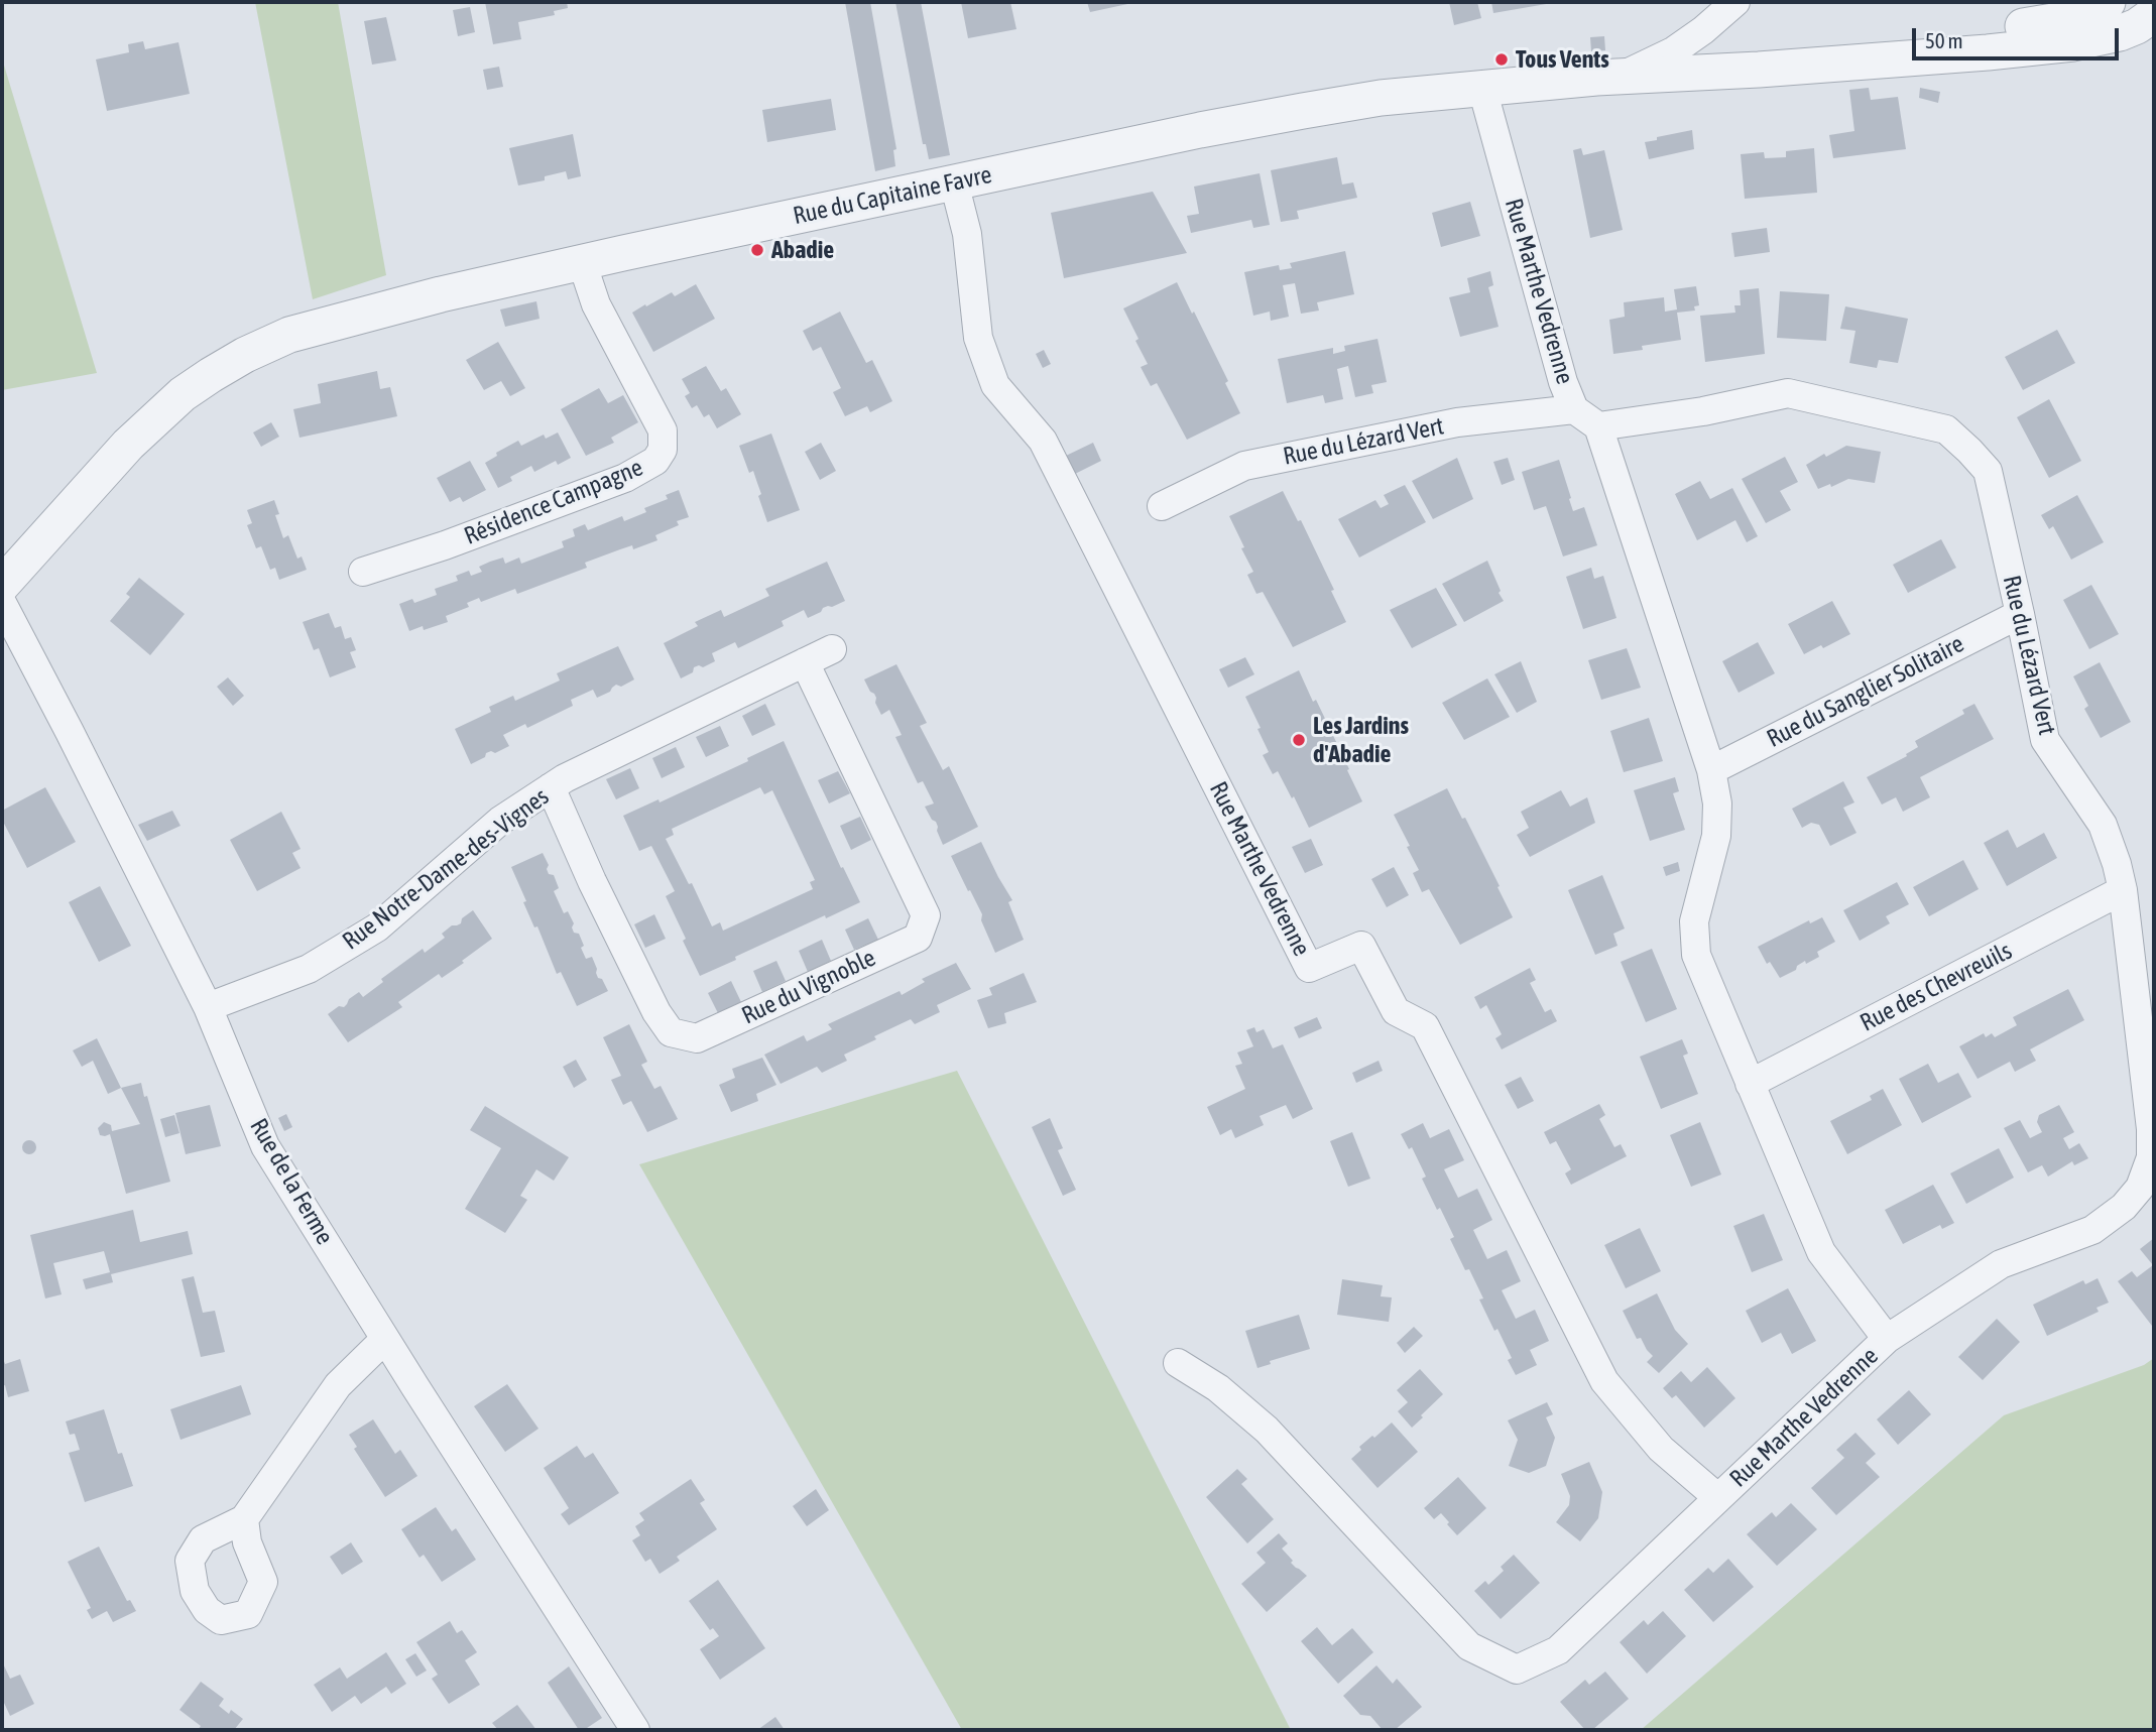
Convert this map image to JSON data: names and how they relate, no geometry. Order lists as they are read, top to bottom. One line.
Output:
{"streets":{"street":["Rue du Capitaine Favre","Rue Marthe Vedrenne","Rue du Lézard Vert","Résidence Campagne","Rue du Sanglier Solitaire","Rue Notre-Dame-des-Vignes","Rue du Vignoble","Rue des Chevreuils","Rue de la Ferme"]},"crossings":[["Rue du Capitaine Favre","Rue Marthe Vedrenne"],["Rue du Capitaine Favre","Résidence Campagne"],["Rue Marthe Vedrenne","Rue du Lézard Vert"],["Rue Marthe Vedrenne","Rue du Sanglier Solitaire"],["Rue Marthe Vedrenne","Rue des Chevreuils"],["Rue du Lézard Vert","Rue du Sanglier Solitaire"],["Rue du Lézard Vert","Rue des Chevreuils"],["Rue Notre-Dame-des-Vignes","Rue du Vignoble"],["Rue Notre-Dame-des-Vignes","Rue de la Ferme"]],"places":["Tous Vents","Abadie","Les Jardins d'Abadie"],"scale_bar":"50 m"}
